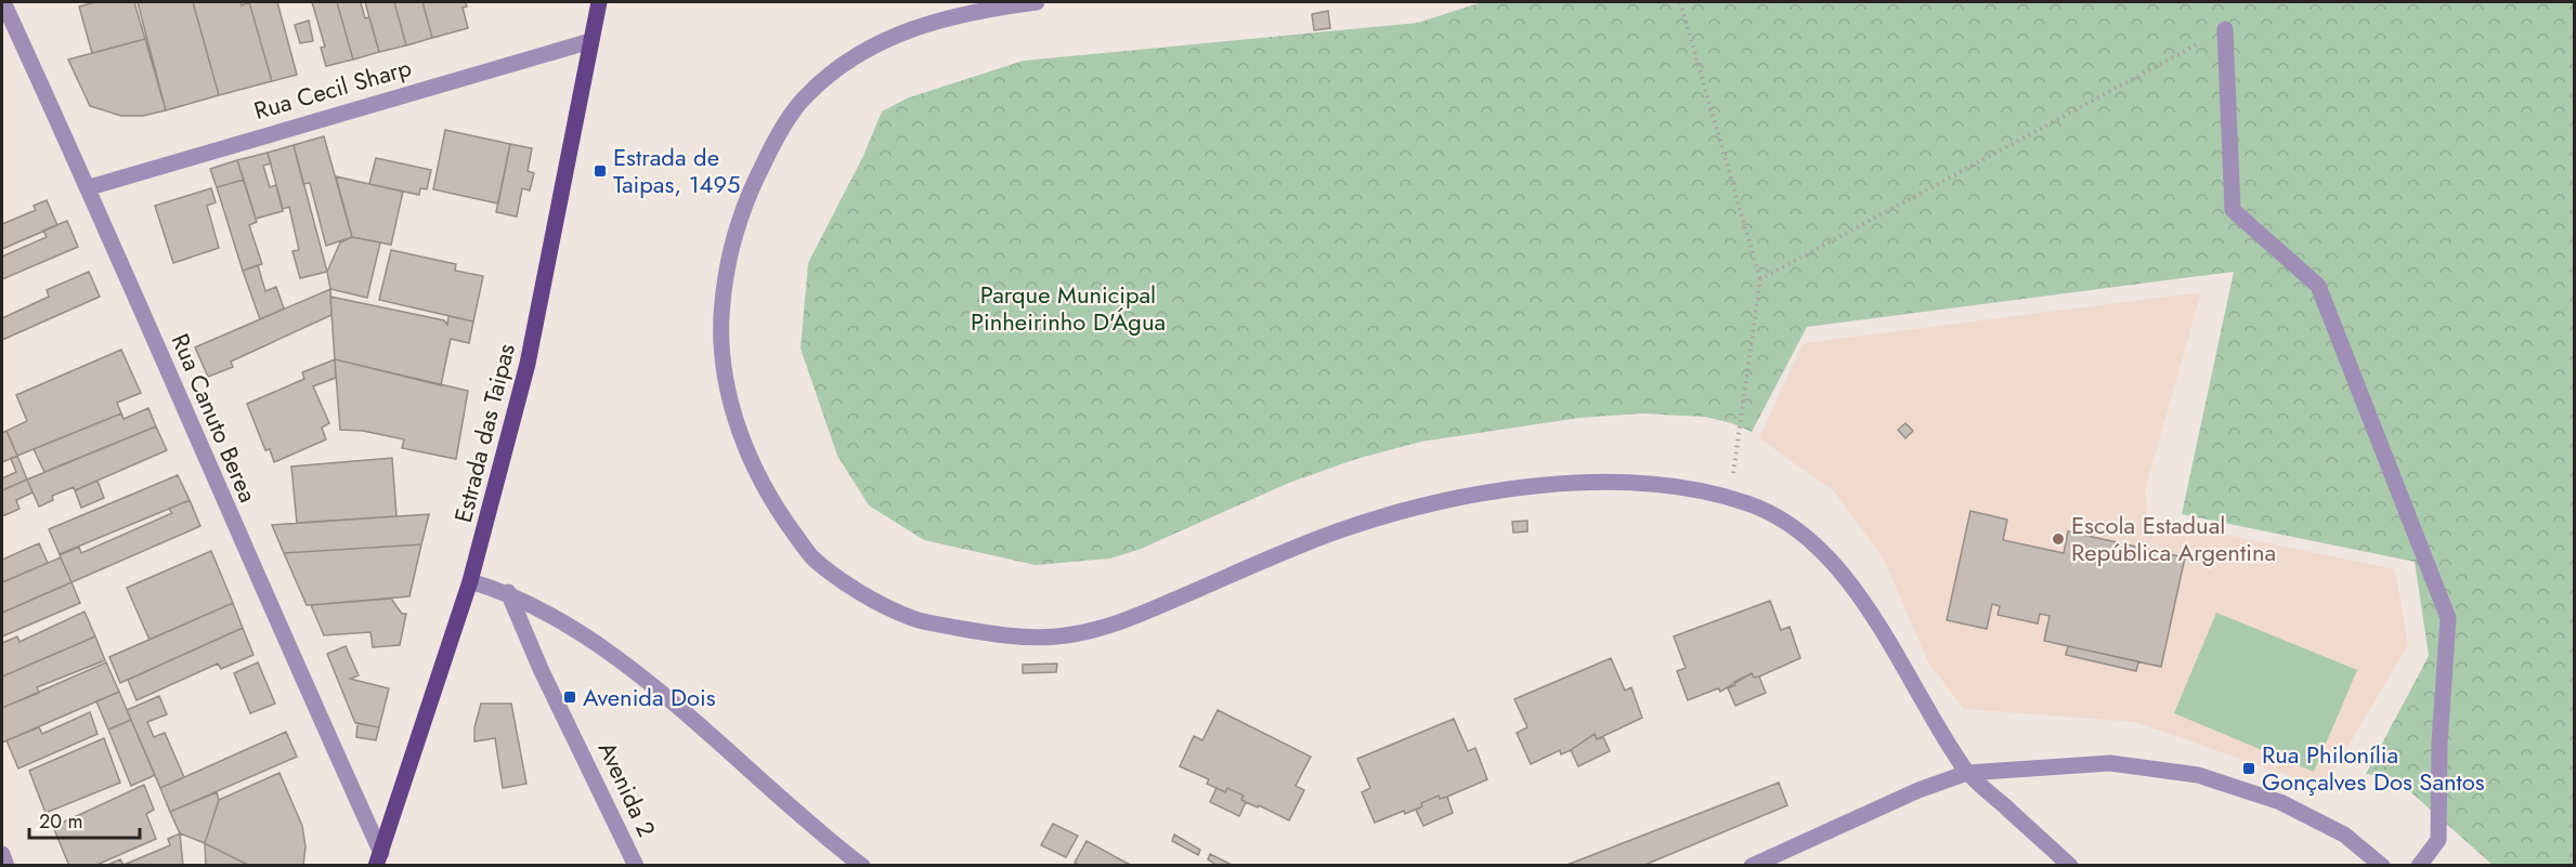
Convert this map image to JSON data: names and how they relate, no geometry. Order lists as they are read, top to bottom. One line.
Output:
{"streets":{"main road":["Estrada das Taipas"],"street":["Rua Cecil Sharp","Rua Canuto Berea","Avenida 2"]},"crossings":[["Rua Cecil Sharp","Rua Canuto Berea"],["Rua Cecil Sharp","Estrada das Taipas"],["Rua Canuto Berea","Estrada das Taipas"]],"parks":["Parque Municipal Pinheirinho D'Água"],"places":{"transit":["Estrada de Taipas, 1495","Avenida Dois","Rua Philonília Gonçalves Dos Santos"],"other":["Escola Estadual República Argentina"]},"scale_bar":"20 m"}
